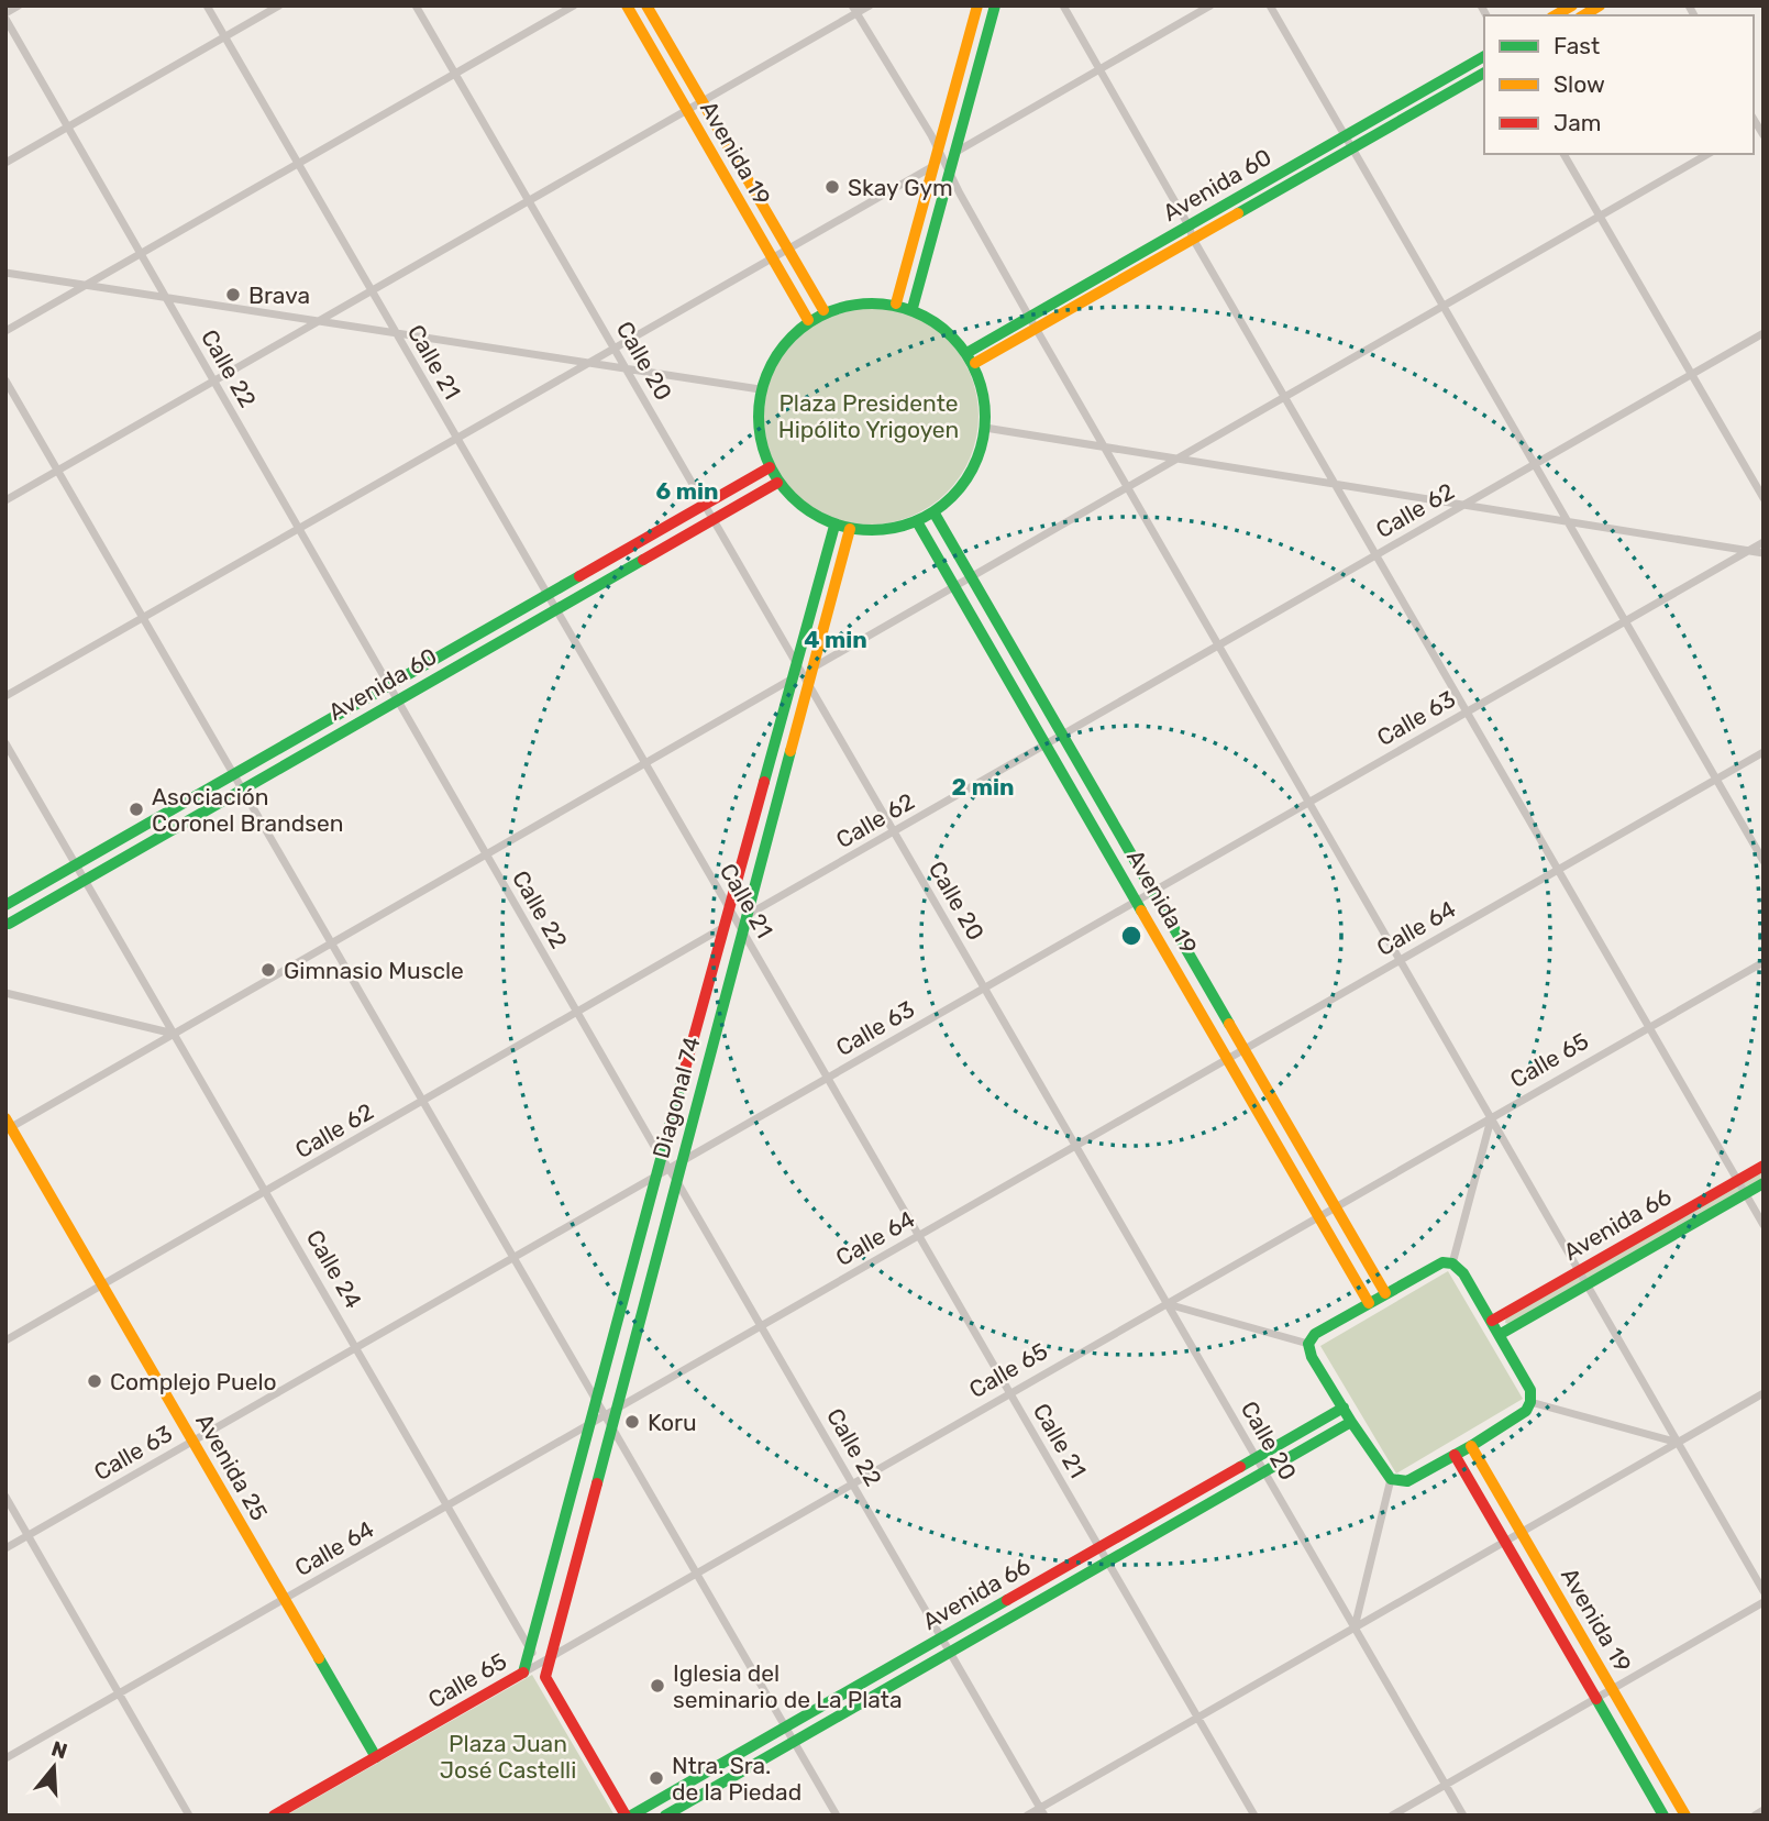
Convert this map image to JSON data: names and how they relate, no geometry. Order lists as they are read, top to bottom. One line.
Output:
{"streets":{"main road":["Avenida 19","Avenida 60","Calle 65","Diagonal 74","Avenida 66","Calle 24","Avenida 25"],"street":["Calle 20","Calle 21","Calle 22","Calle 62","Calle 63","Calle 64"]},"crossings":[["Avenida 19","Avenida 60"],["Avenida 19","Calle 62"],["Avenida 19","Calle 63"],["Avenida 19","Calle 64"],["Avenida 19","Calle 65"],["Avenida 19","Diagonal 74"],["Avenida 19","Avenida 66"],["Avenida 60","Calle 20"],["Avenida 60","Calle 21"],["Avenida 60","Calle 22"],["Avenida 60","Diagonal 74"],["Avenida 60","Calle 24"],["Calle 20","Calle 62"],["Calle 20","Calle 63"],["Calle 20","Calle 64"],["Calle 20","Calle 65"],["Calle 20","Diagonal 74"],["Calle 20","Avenida 66"],["Calle 21","Calle 62"],["Calle 21","Calle 63"],["Calle 21","Calle 64"],["Calle 21","Calle 65"],["Calle 21","Diagonal 74"],["Calle 21","Avenida 66"],["Calle 22","Calle 62"],["Calle 22","Calle 63"],["Calle 22","Calle 64"],["Calle 22","Calle 65"],["Calle 22","Diagonal 74"],["Calle 22","Avenida 66"],["Calle 62","Diagonal 74"],["Calle 62","Calle 24"],["Calle 62","Avenida 25"],["Calle 63","Diagonal 74"],["Calle 63","Calle 24"],["Calle 63","Avenida 25"],["Calle 64","Diagonal 74"],["Calle 64","Calle 24"],["Calle 64","Avenida 25"],["Calle 65","Diagonal 74"],["Calle 65","Calle 24"],["Calle 65","Avenida 25"],["Diagonal 74","Calle 24"],["Avenida 66","Calle 24"]],"parks":["Plaza Presidente Hipólito Yrigoyen","Plaza Juan José Castelli"],"places":["Skay Gym","Brava","Asociación Coronel Brandsen","Gimnasio Muscle","Complejo Puelo","Koru","Iglesia del seminario de La Plata","Ntra. Sra. de la Piedad"],"legend":["Fast","Slow","Jam"],"north":"top","rings":["6 min","4 min","2 min"]}
